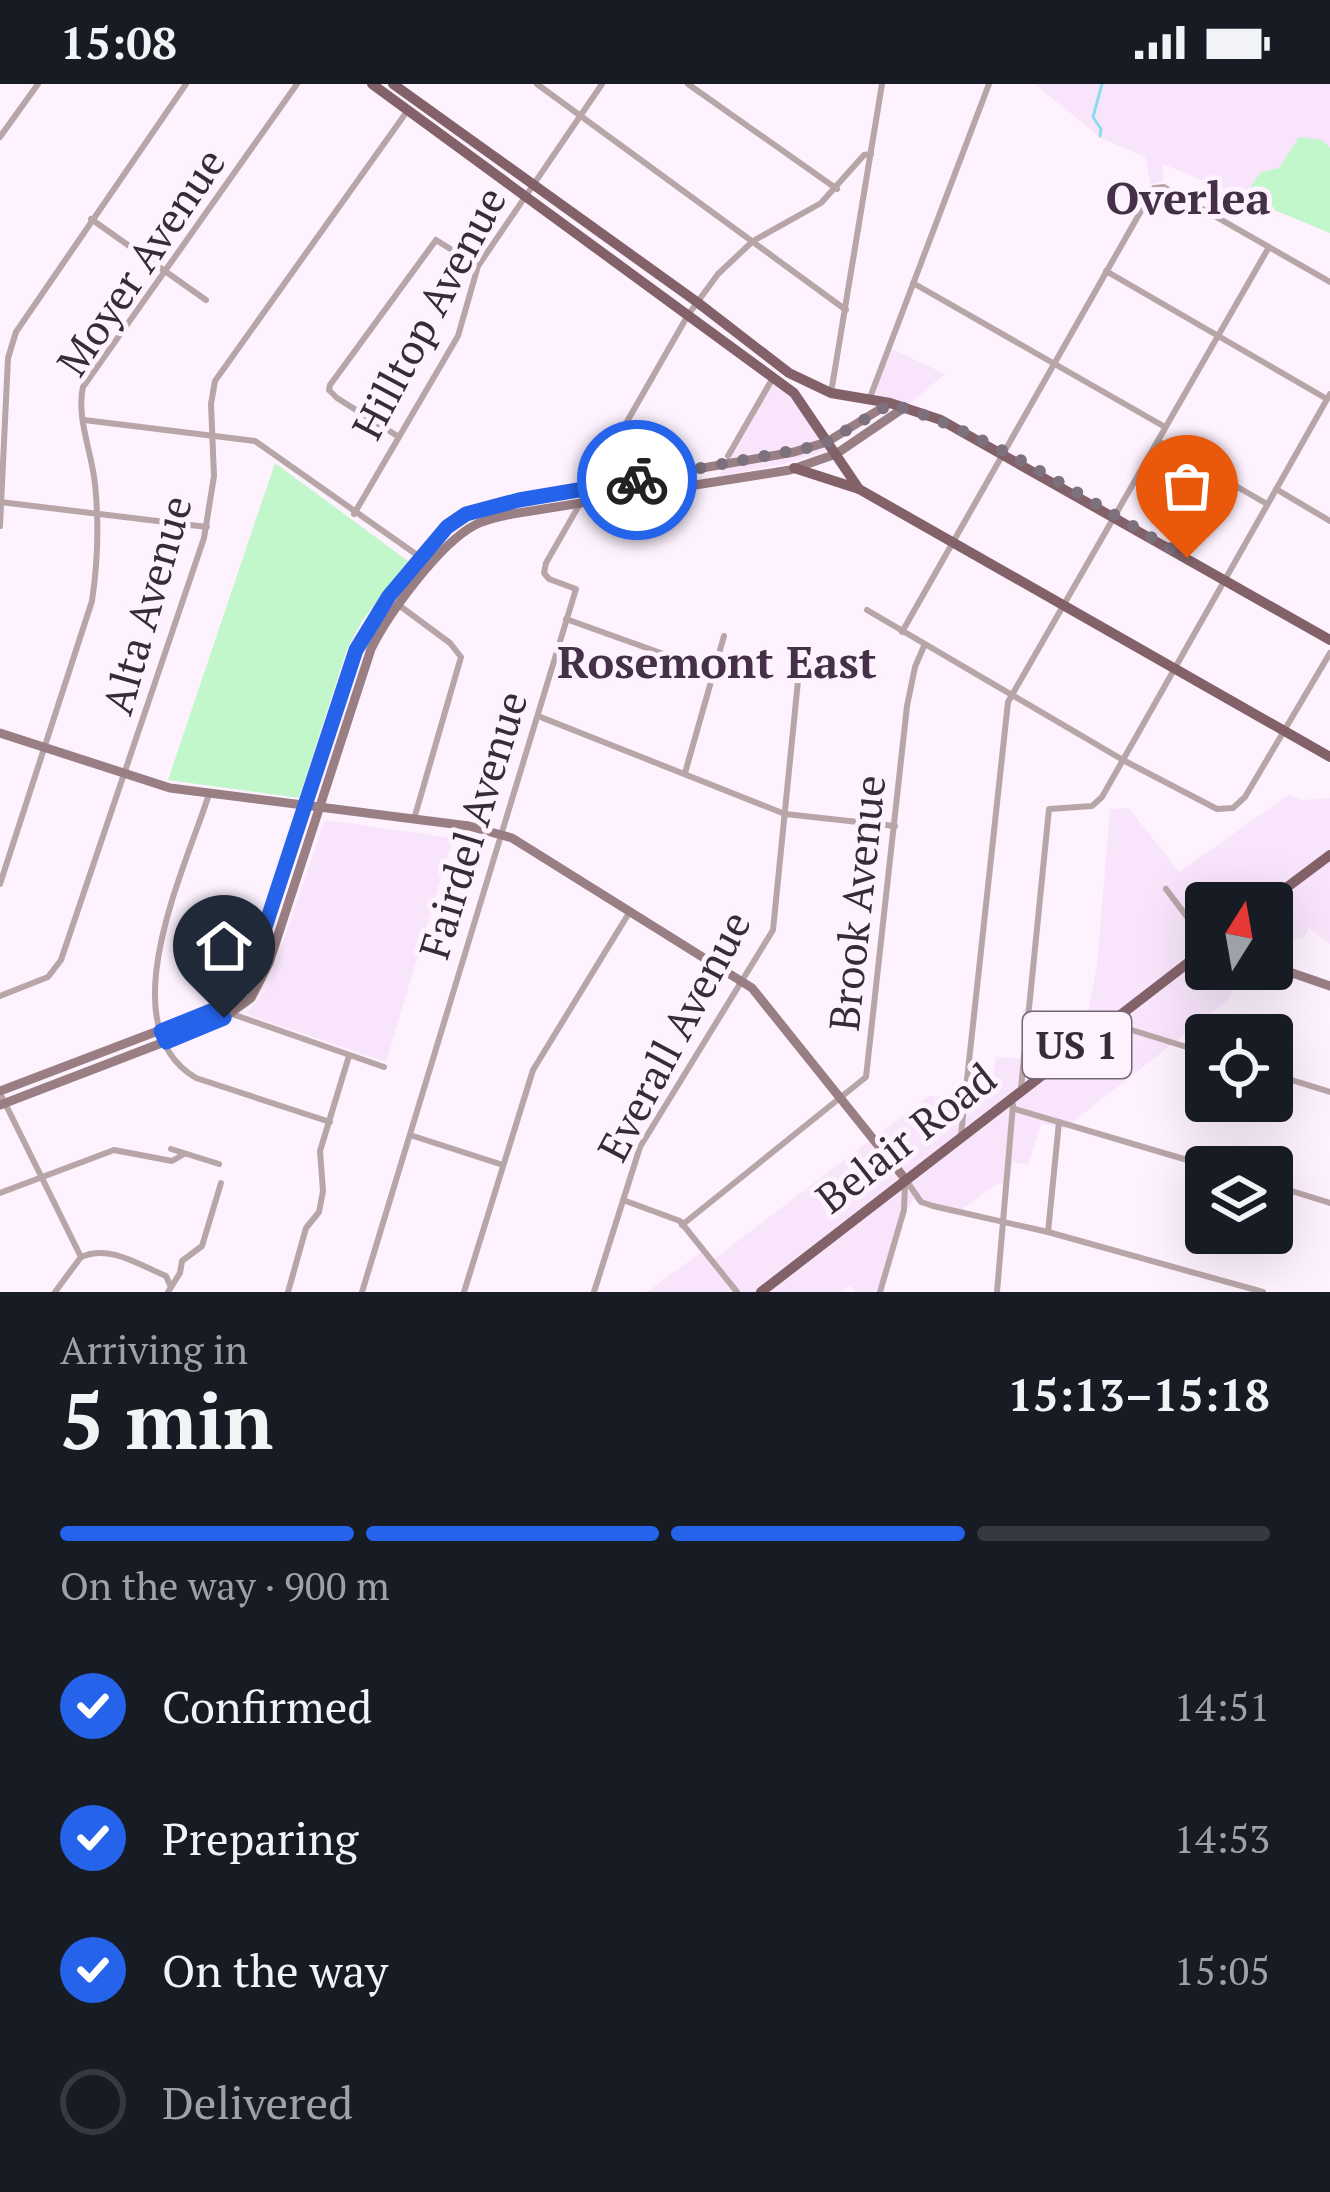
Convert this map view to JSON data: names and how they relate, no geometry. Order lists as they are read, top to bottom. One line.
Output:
{"streets":{"main road":["US 1","Belair Road"],"street":["Moyer Avenue","Hilltop Avenue","Alta Avenue","Fairdel Avenue","Brook Avenue","Everall Avenue"]},"districts":["Overlea","Rosemont East"],"north":"top","page":{"status":"15:08","heading":["5 min","Arriving in","15:13–15:18"],"bar":"On the way · 900 m","list":[["Confirmed","14:51"],["Preparing","14:53"],["On the way","15:05"],"Delivered"]}}
